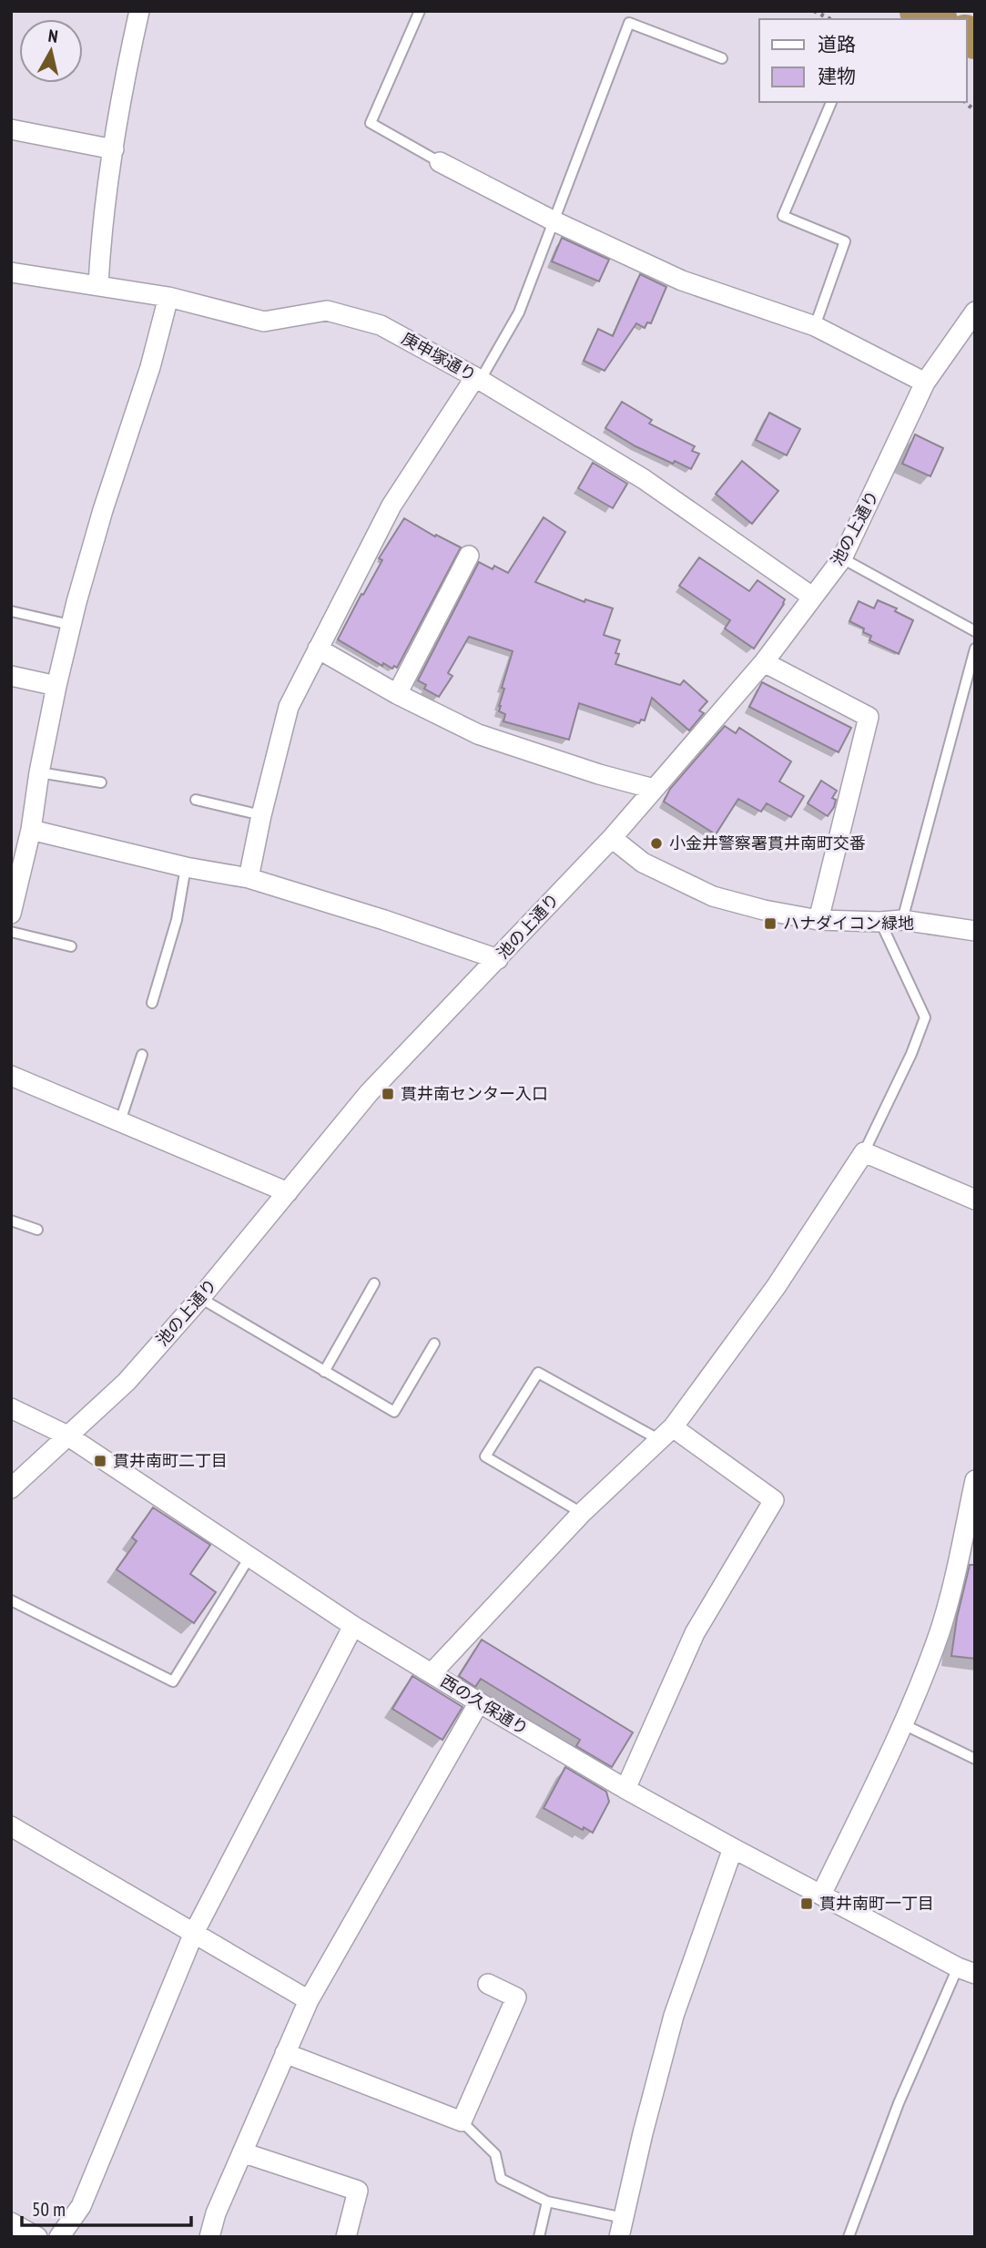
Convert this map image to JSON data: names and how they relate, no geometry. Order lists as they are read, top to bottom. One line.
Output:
{"streets":{"street":["庚申塚通り","池の上通り","西の久保通り"]},"crossings":[["庚申塚通り","池の上通り"],["池の上通り","西の久保通り"]],"places":{"other":["小金井警察署貫井南町交番"],"transit":["ハナダイコン緑地","貫井南センター入口","貫井南町二丁目","貫井南町一丁目"]},"legend":["道路","建物"],"scale_bar":"50 m","north":"top"}
